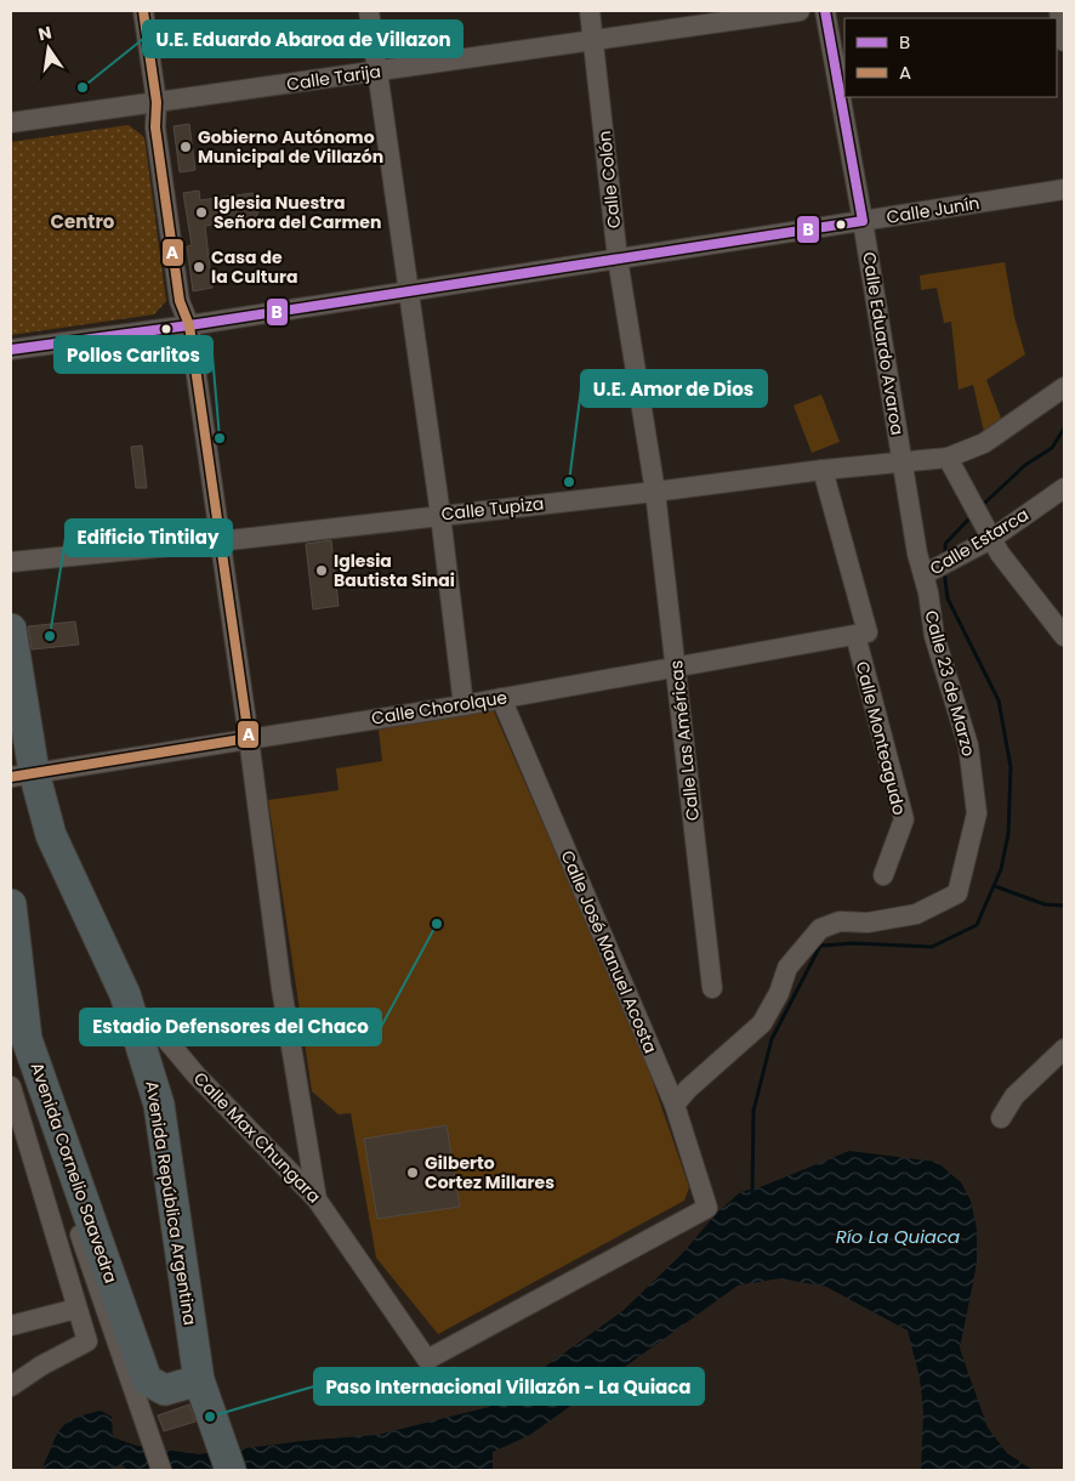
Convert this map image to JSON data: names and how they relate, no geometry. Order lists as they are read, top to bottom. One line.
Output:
{"streets":{"highway":["Avenida Cornelio Saavedra","Avenida República Argentina"],"street":["Calle Tarija","Calle Colón","Calle Junín","Calle Eduardo Avaroa","Calle Tupiza","Calle Estarca","Calle 23 de Marzo","Calle Chorolque","Calle Monteagudo","Calle Las Américas","Calle José Manuel Acosta","Calle Max Chungara"]},"crossings":[["Calle Tarija","Calle Colón"],["Calle Colón","Calle Junín"],["Calle Colón","Calle Tupiza"],["Calle Colón","Calle Las Américas"],["Calle Junín","Calle Eduardo Avaroa"],["Calle Eduardo Avaroa","Calle Tupiza"],["Calle Eduardo Avaroa","Calle 23 de Marzo"],["Calle Tupiza","Calle 23 de Marzo"],["Calle Tupiza","Calle Monteagudo"],["Calle Tupiza","Calle Las Américas"],["Calle Estarca","Calle 23 de Marzo"],["Calle 23 de Marzo","Calle José Manuel Acosta"],["Calle Chorolque","Calle Monteagudo"],["Calle Chorolque","Calle Las Américas"],["Calle Chorolque","Calle José Manuel Acosta"],["Calle Chorolque","Avenida República Argentina"],["Calle José Manuel Acosta","Calle Max Chungara"],["Calle Max Chungara","Avenida República Argentina"],["Avenida Cornelio Saavedra","Avenida República Argentina"]],"districts":["Centro"],"water":["Río La Quiaca"],"places":["U.E. Eduardo Abaroa de Villazon","Gobierno Autónomo Municipal de Villazón","Iglesia Nuestra Señora del Carmen","Casa de la Cultura","Pollos Carlitos","U.E. Amor de Dios","Iglesia Bautista Sinai","Edificio Tintilay","Estadio Defensores del Chaco","Gilberto Cortez Millares","Paso Internacional Villazón - La Quiaca"],"lines":["transit line B","transit line A"],"legend":["B","A"],"north":"top"}
